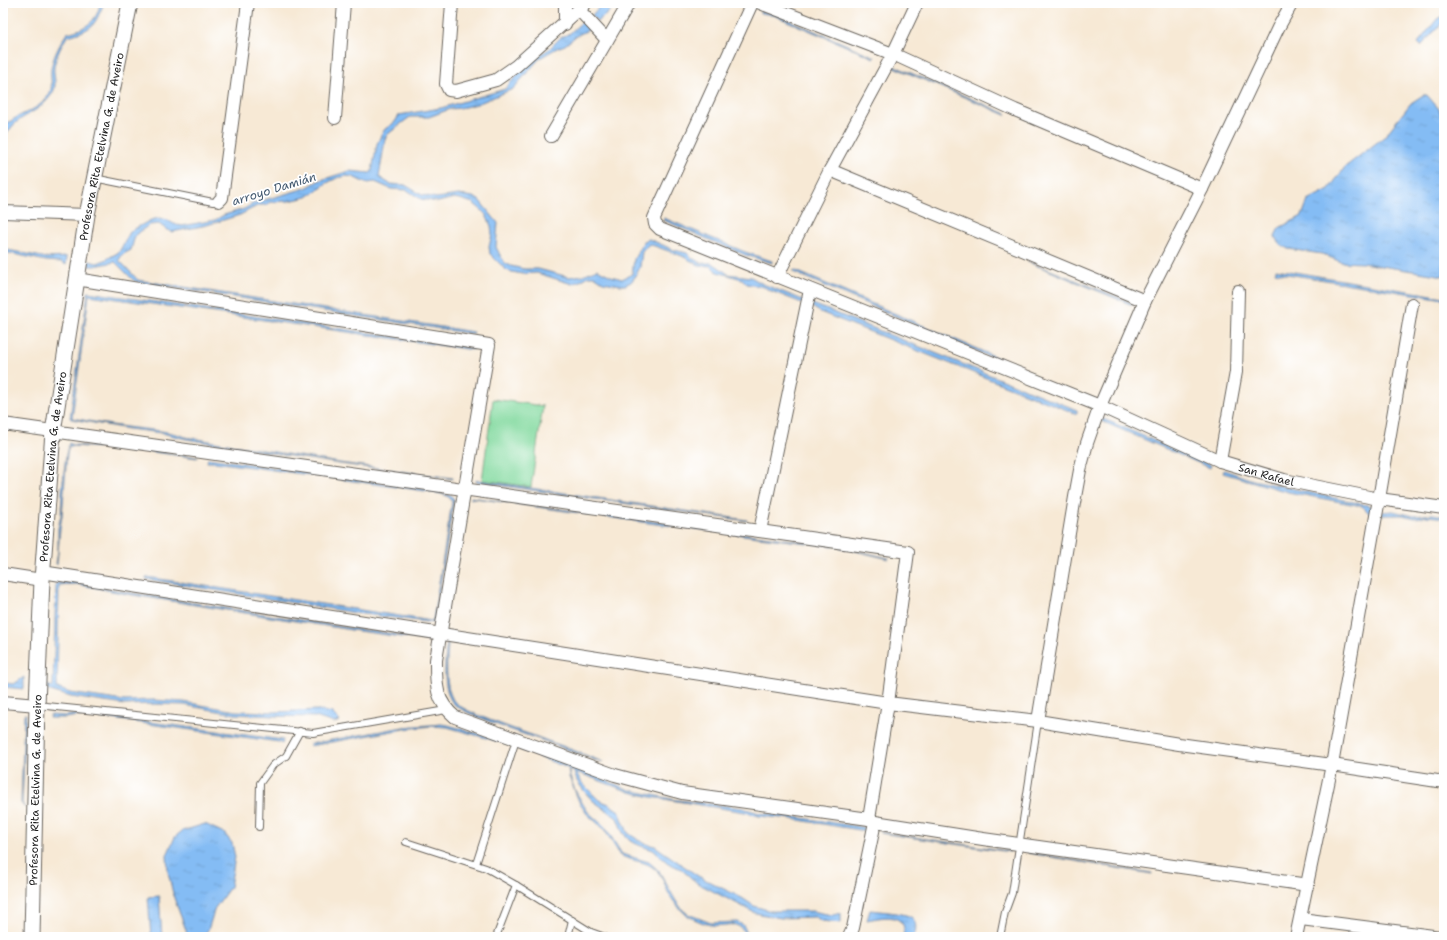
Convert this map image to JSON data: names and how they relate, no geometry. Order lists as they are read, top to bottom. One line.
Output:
{"streets":{"street":["Profesora Rita Etelvina G. de Aveiro","San Rafael"]},"water":["arroyo Damián"]}
